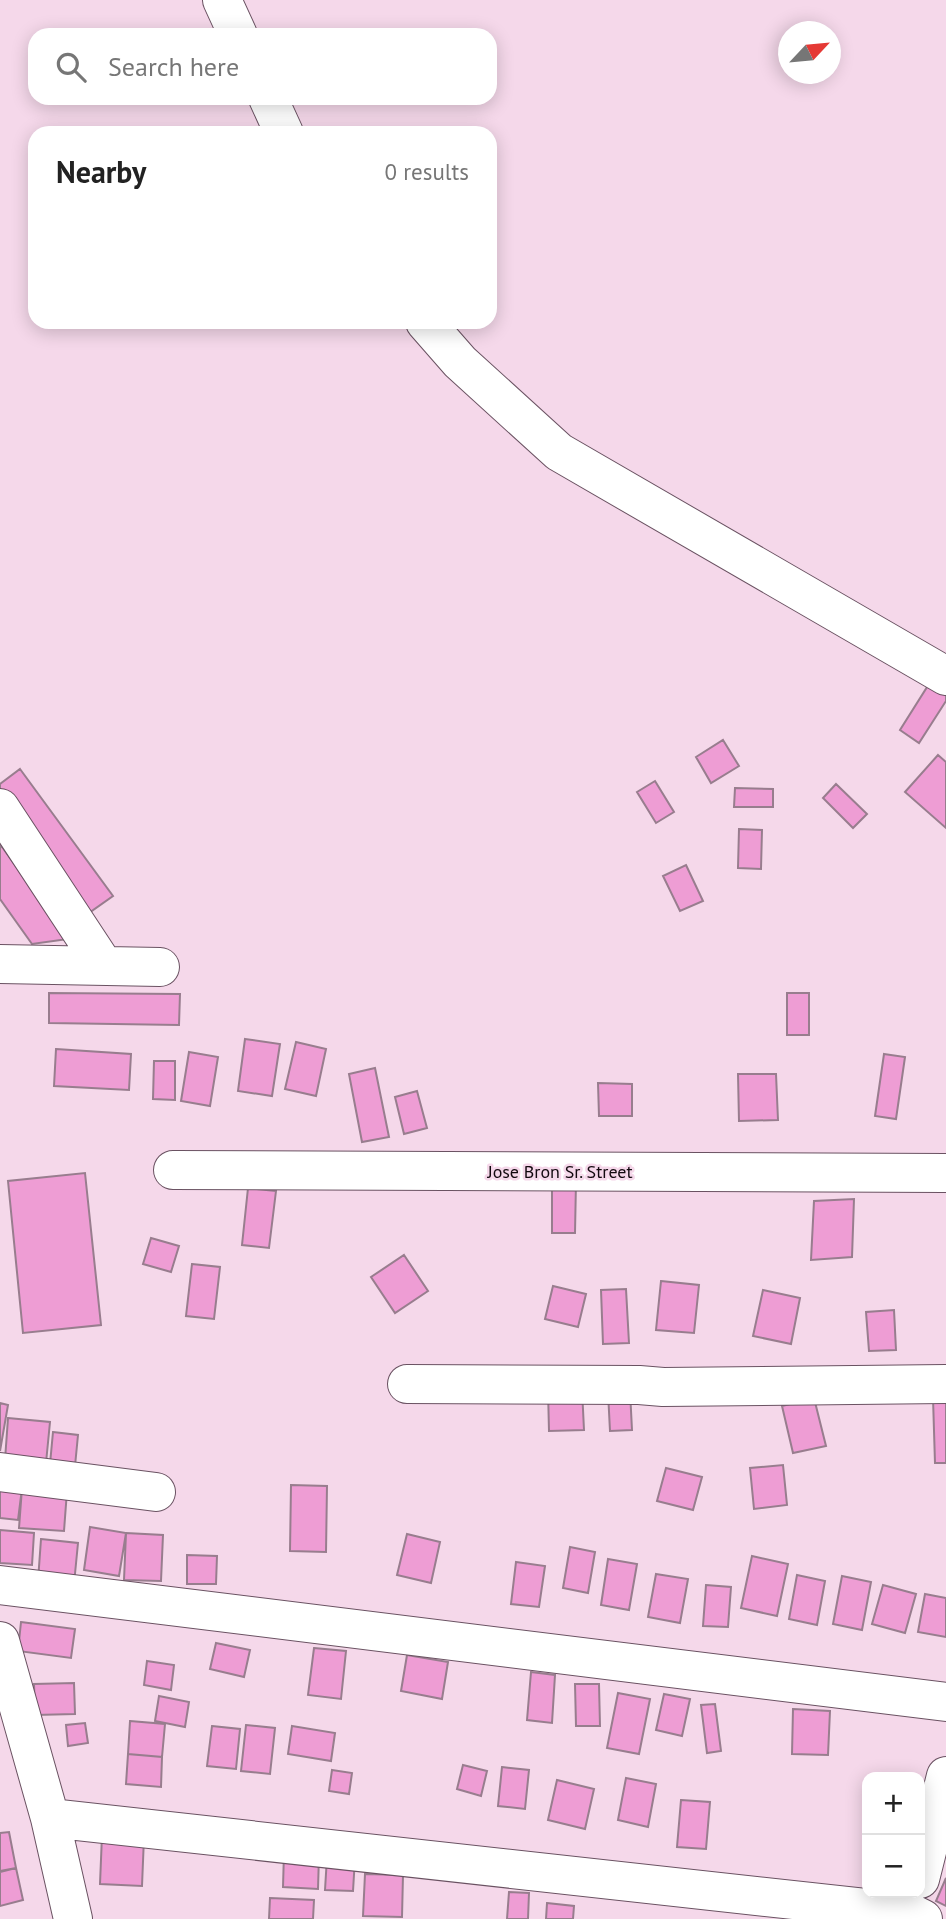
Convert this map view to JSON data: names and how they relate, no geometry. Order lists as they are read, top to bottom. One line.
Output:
{"streets":{"street":["Jose Bron Sr. Street"]},"north":"top right","page":{"search":"Search here","heading":["Nearby","0 results"],"map_buttons":["+","−"]}}
